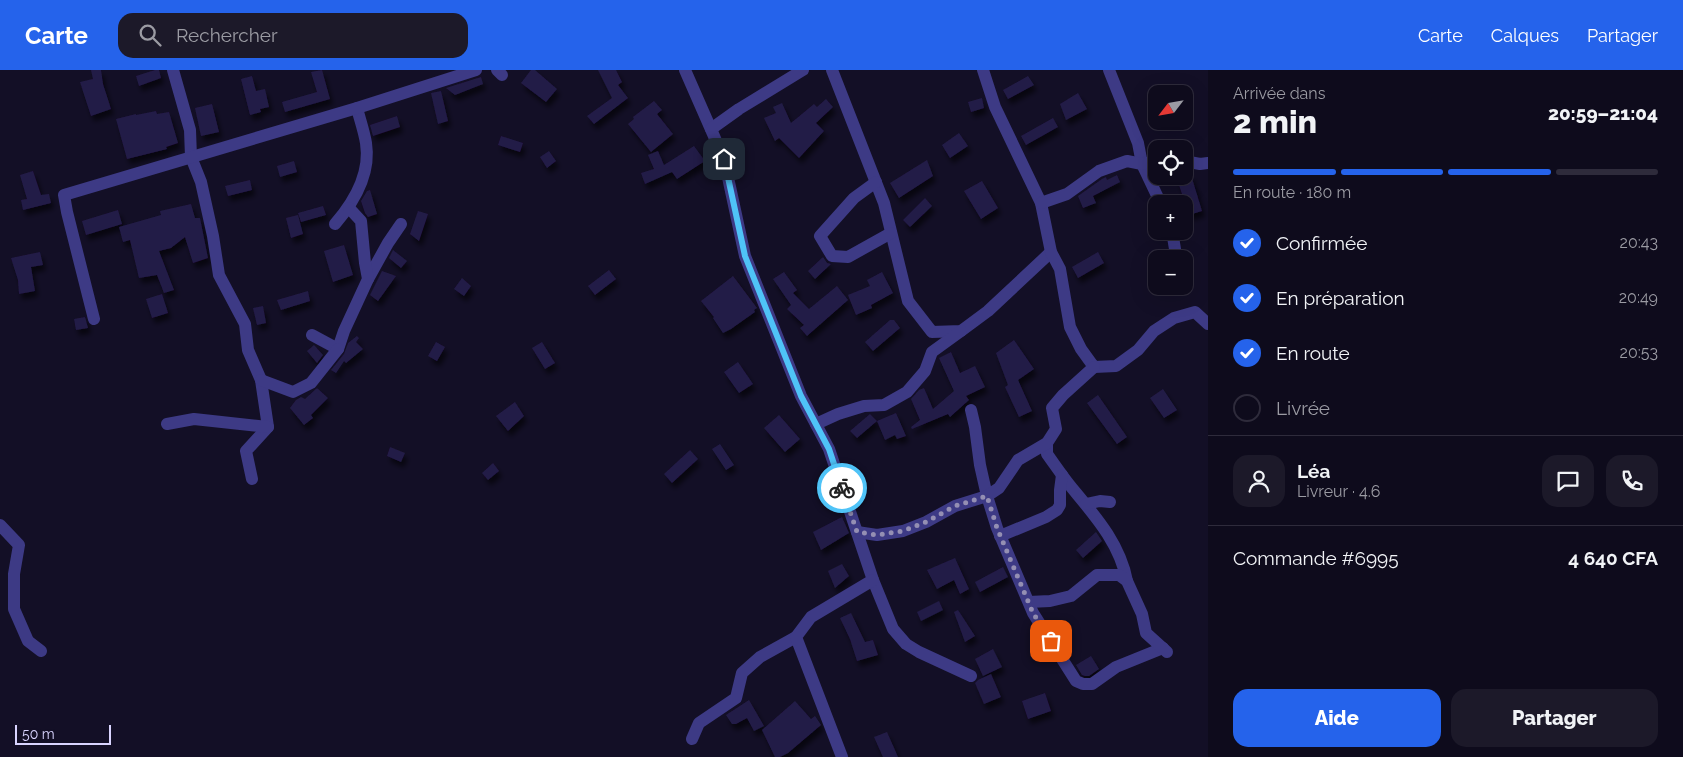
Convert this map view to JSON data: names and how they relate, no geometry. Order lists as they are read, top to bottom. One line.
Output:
{"scale_bar":"50 m","north":"bottom left","page":{"header":"Carte","search":"Rechercher","nav":["Carte","Calques","Partager"],"heading":["2 min","Arrivée dans","20:59–21:04"],"panel":["Léa","Livreur · 4.6","Commande #6995","4 640 CFA"],"map_buttons":["+","−"],"bar":"En route · 180 m","list":[["Confirmée","20:43"],["En préparation","20:49"],["En route","20:53"],"Livrée"],"buttons":["Aide","Partager"],"scale":"50 m"}}
